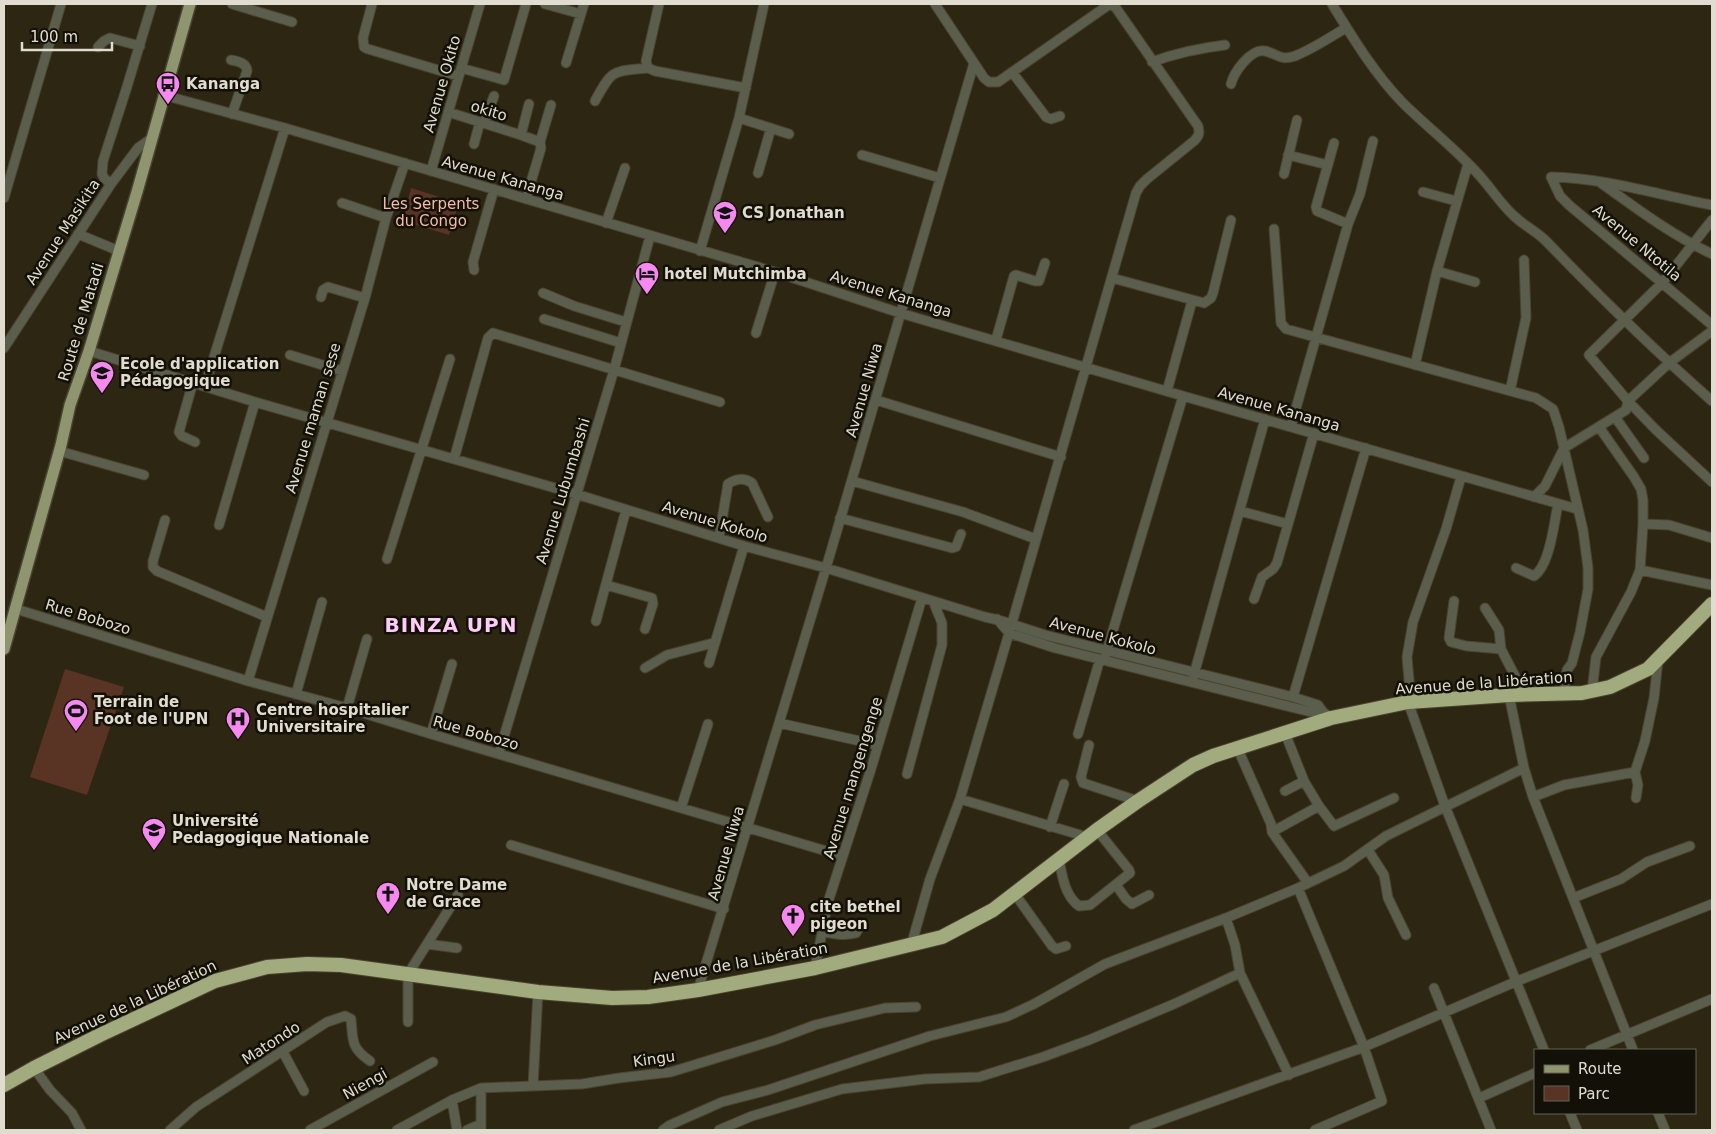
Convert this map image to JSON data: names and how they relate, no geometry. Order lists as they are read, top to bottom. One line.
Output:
{"streets":{"highway":["Avenue de la Libération"],"main road":["Route de Matadi"],"street":["Avenue Okito","okito","Avenue Kananga","Avenue Masikita","Avenue Ntotila","Avenue Niwa","Avenue maman sese","Avenue Lubumbashi","Avenue Kokolo","Rue Bobozo","Avenue mangengenge","Matondo","Kingu","Niengi"]},"crossings":[["Avenue Okito","okito"],["Avenue Okito","Avenue Kananga"],["Avenue Kananga","Route de Matadi"],["Avenue Kananga","Avenue Niwa"],["Avenue Kananga","Avenue maman sese"],["Avenue Kananga","Avenue Lubumbashi"],["Avenue Masikita","Route de Matadi"],["Route de Matadi","Avenue Kokolo"],["Route de Matadi","Rue Bobozo"],["Avenue Niwa","Avenue Kokolo"],["Avenue Niwa","Rue Bobozo"],["Avenue Niwa","Avenue de la Libération"],["Avenue maman sese","Avenue Kokolo"],["Avenue maman sese","Rue Bobozo"],["Avenue Lubumbashi","Avenue Kokolo"],["Avenue Lubumbashi","Rue Bobozo"],["Avenue Kokolo","Avenue mangengenge"],["Rue Bobozo","Avenue mangengenge"],["Avenue de la Libération","Avenue mangengenge"]],"districts":["BINZA UPN"],"parks":["Les Serpents du Congo"],"places":{"bus stop":["Kananga"],"school or university":["CS Jonathan","Ecole d'application Pédagogique","Université Pedagogique Nationale"],"hotel":["hotel Mutchimba"],"sports":["Terrain de Foot de l'UPN"],"hospital":["Centre hospitalier Universitaire"],"church":["Notre Dame de Grace","cite bethel pigeon"]},"legend":["Route","Parc"],"scale_bar":"100 m"}
